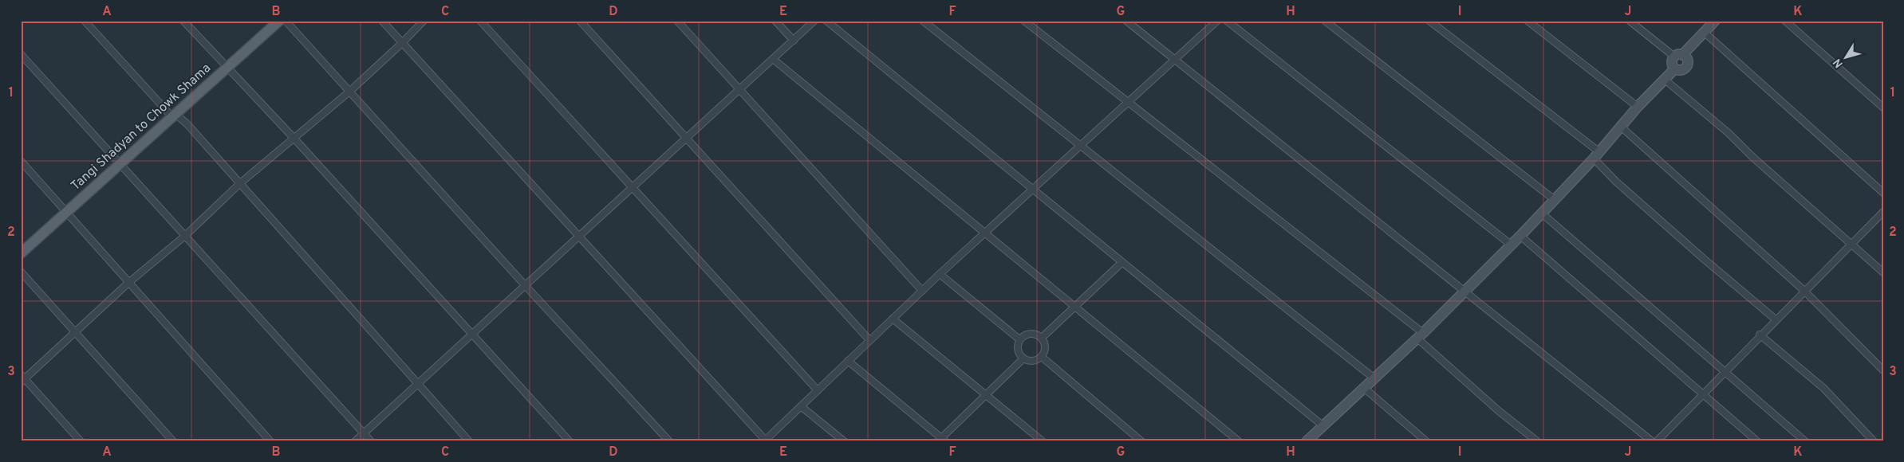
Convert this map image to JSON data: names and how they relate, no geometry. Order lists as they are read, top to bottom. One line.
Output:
{"streets":{"main road":["Tangi Shadyan to Chowk Shama"]},"north":"bottom left","grid":{"columns":["A","B","C","D","E","F","G","H","I","J","K"],"rows":["1","2","3"]}}
